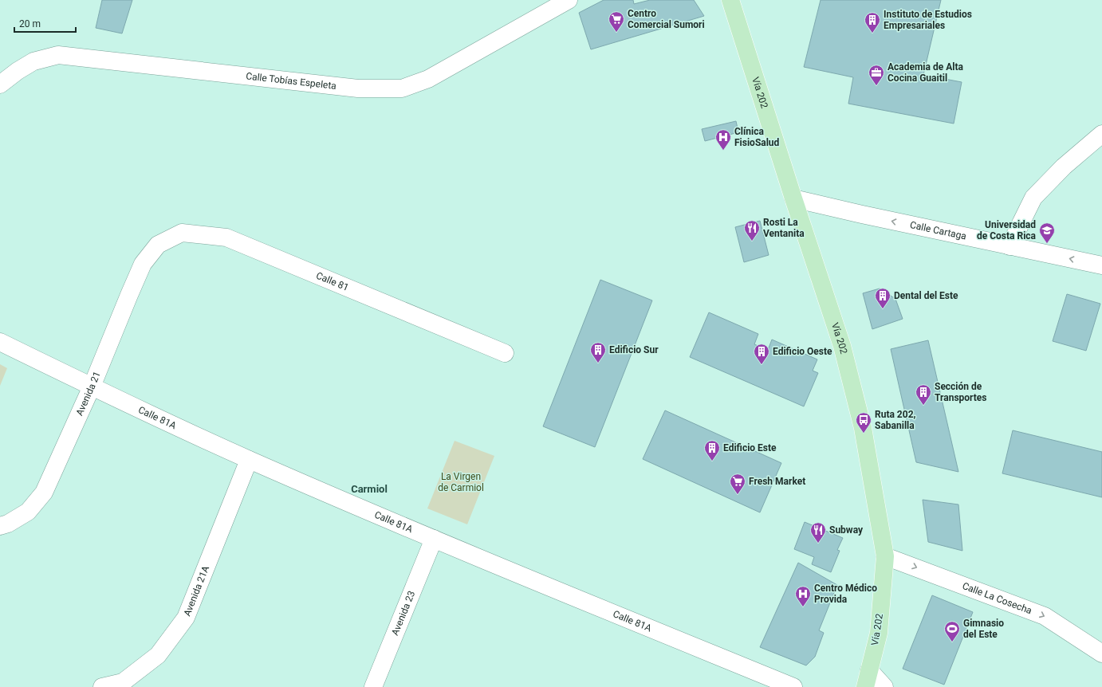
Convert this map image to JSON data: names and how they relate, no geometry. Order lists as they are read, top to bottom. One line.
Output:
{"streets":{"main road":["Vía 202"],"street":["Calle Tobías Espeleta","Calle Cartaga","Calle 81","Avenida 21","Calle 81A","Avenida 21A","Calle La Cosecha","Avenida 23"]},"crossings":[["Vía 202","Calle Cartaga"],["Vía 202","Calle La Cosecha"],["Calle 81","Avenida 21"],["Avenida 21","Calle 81A"],["Calle 81A","Avenida 21A"],["Calle 81A","Avenida 23"]],"one_way":["Calle Cartaga","Calle La Cosecha"],"districts":["Carmiol"],"parks":["La Virgen de Carmiol"],"places":{"supermarket":["Centro Comercial Sumori","Fresh Market"],"building":["Instituto de Estudios Empresariales","Dental del Este","Edificio Sur","Edificio Oeste","Sección de Transportes","Edificio Este"],"office":["Academia de Alta Cocina Guaitil"],"hospital":["Clínica FisioSalud","Centro Médico Provida"],"restaurant":["Rosti La Ventanita","Subway"],"school or university":["Universidad de Costa Rica"],"bus stop":["Ruta 202, Sabanilla"],"sports":["Gimnasio del Este"]},"scale_bar":"20 m"}
